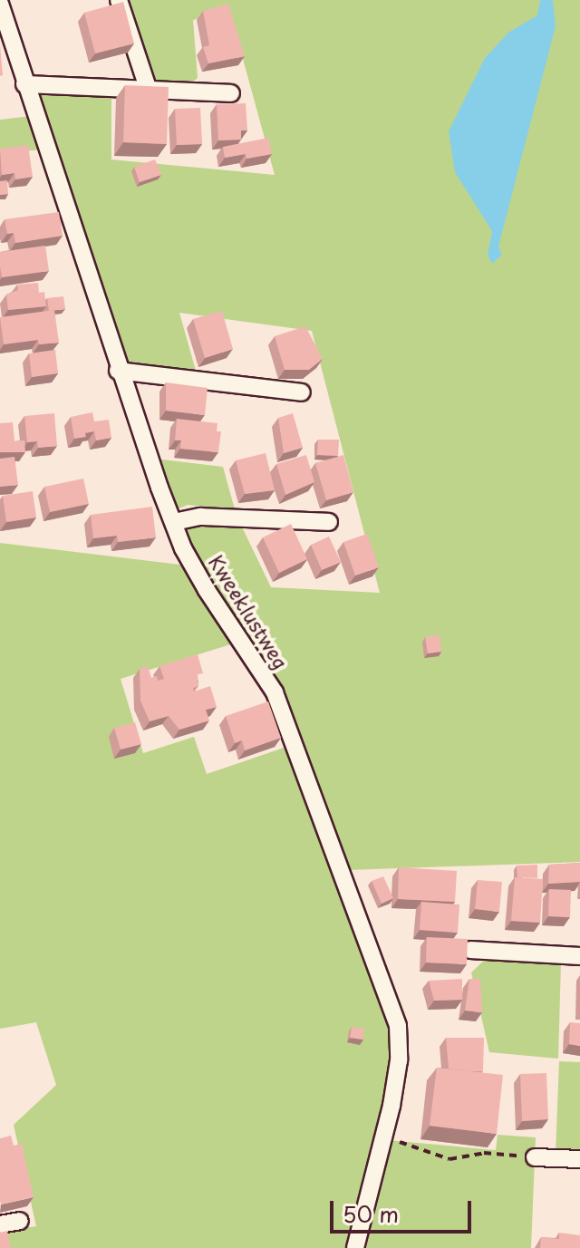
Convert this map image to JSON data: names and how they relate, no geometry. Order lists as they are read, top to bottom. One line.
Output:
{"streets":{"street":["Kweeklustweg"]},"scale_bar":"50 m"}
